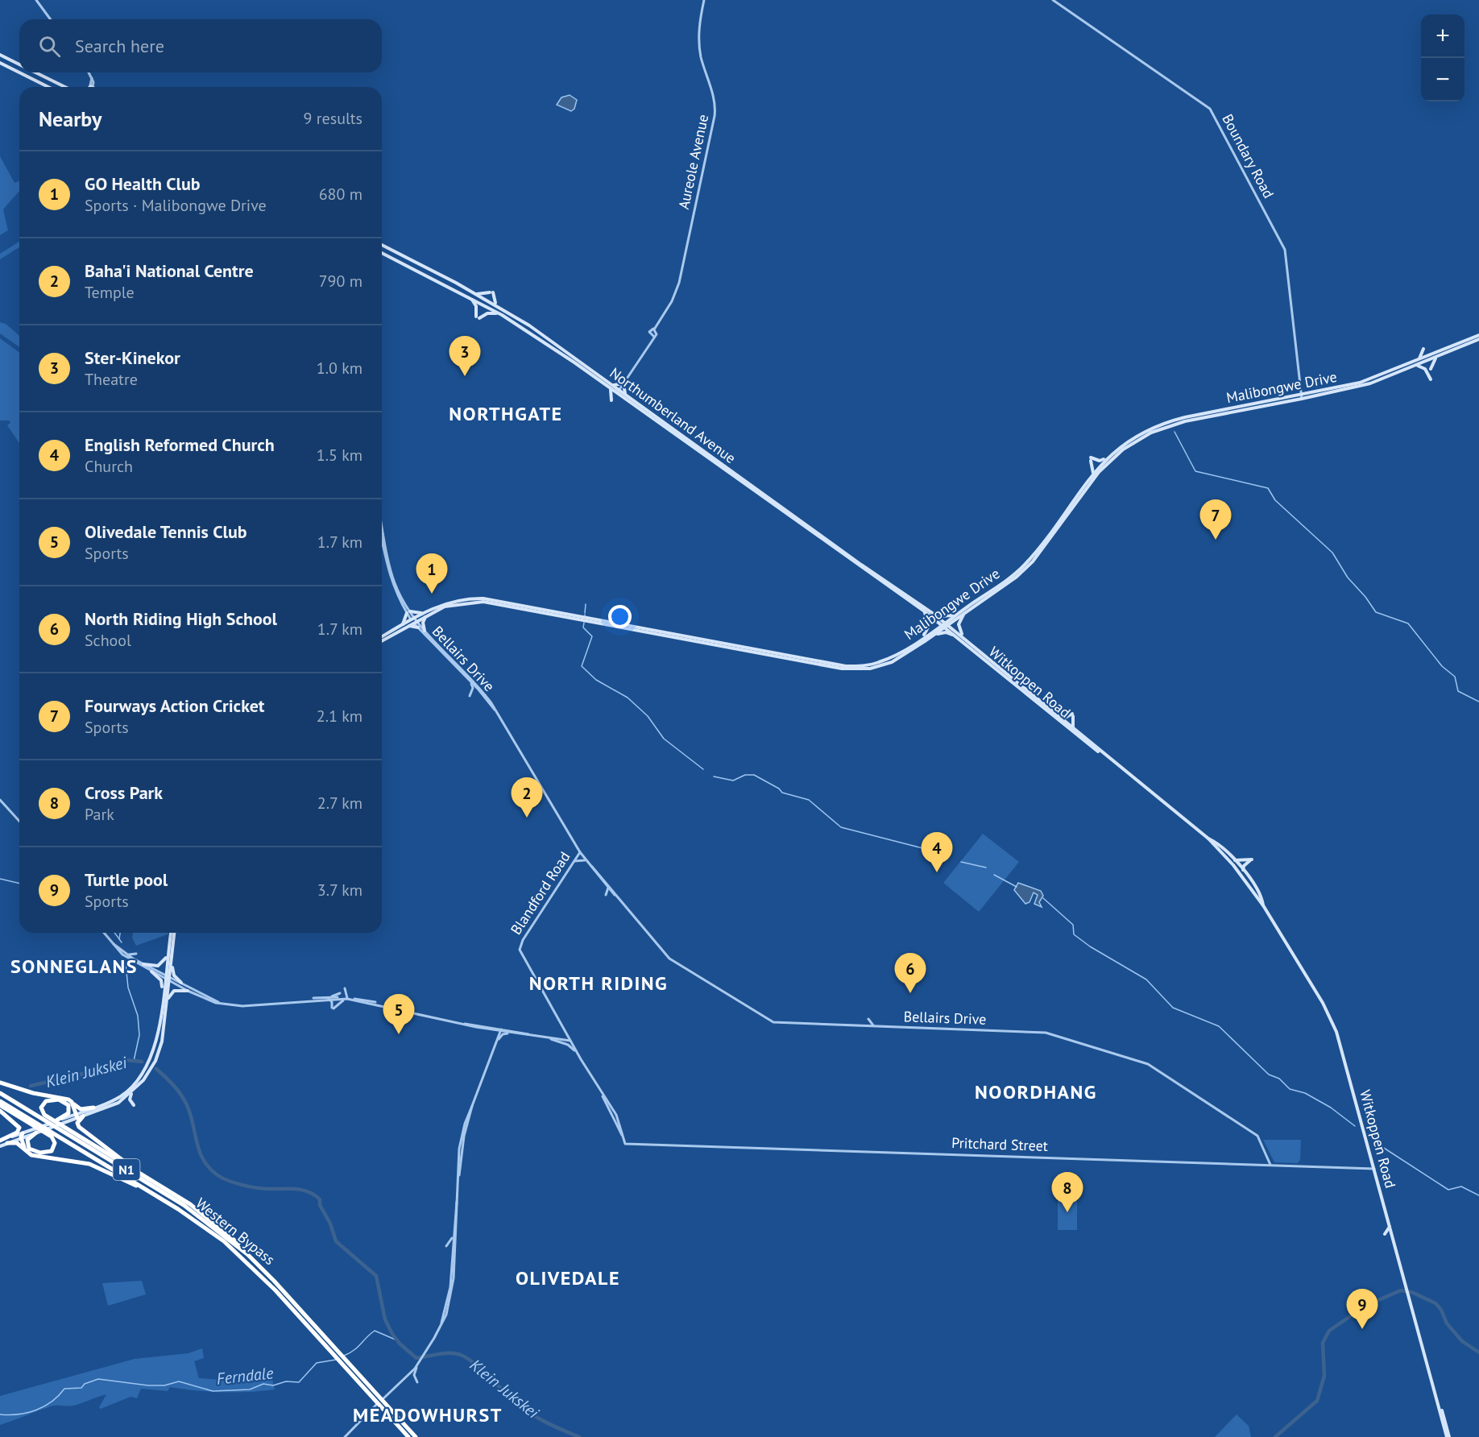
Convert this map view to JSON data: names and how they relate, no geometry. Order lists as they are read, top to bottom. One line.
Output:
{"streets":{"highway":["N1","Western Bypass"],"main road":["Malibongwe Drive","Northumberland Avenue","Witkoppen Road"],"street":["Boundary Road","Aureole Avenue","Bellairs Drive","Blandford Road","Pritchard Street"]},"crossings":[["Boundary Road","Malibongwe Drive"],["Aureole Avenue","Northumberland Avenue"],["Malibongwe Drive","Northumberland Avenue"],["Malibongwe Drive","Bellairs Drive"],["Malibongwe Drive","Witkoppen Road"],["Northumberland Avenue","Witkoppen Road"],["Bellairs Drive","Blandford Road"],["Bellairs Drive","Pritchard Street"],["Witkoppen Road","Pritchard Street"]],"districts":["NORTHGATE","SONNEGLANS","NORTH RIDING","NOORDHANG","OLIVEDALE","MEADOWHURST"],"water":["Klein Jukskei","Ferndale"],"page":{"map_buttons":["+","−"],"search":"Search here","heading":["Nearby","9 results"],"list":[{"mark":"1","name":"GO Health Club","note":"Sports · Malibongwe Drive","value":"680 m"},{"mark":"2","name":"Baha'i National Centre","note":"Temple","value":"790 m"},{"mark":"3","name":"Ster-Kinekor","note":"Theatre","value":"1.0 km"},{"mark":"4","name":"English Reformed Church","note":"Church","value":"1.5 km"},{"mark":"5","name":"Olivedale Tennis Club","note":"Sports","value":"1.7 km"},{"mark":"6","name":"North Riding High School","note":"School","value":"1.7 km"},{"mark":"7","name":"Fourways Action Cricket","note":"Sports","value":"2.1 km"},{"mark":"8","name":"Cross Park","note":"Park","value":"2.7 km"},{"mark":"9","name":"Turtle pool","note":"Sports","value":"3.7 km"}],"pins":["3","7","1","2","4","6","5","8","9"]}}
